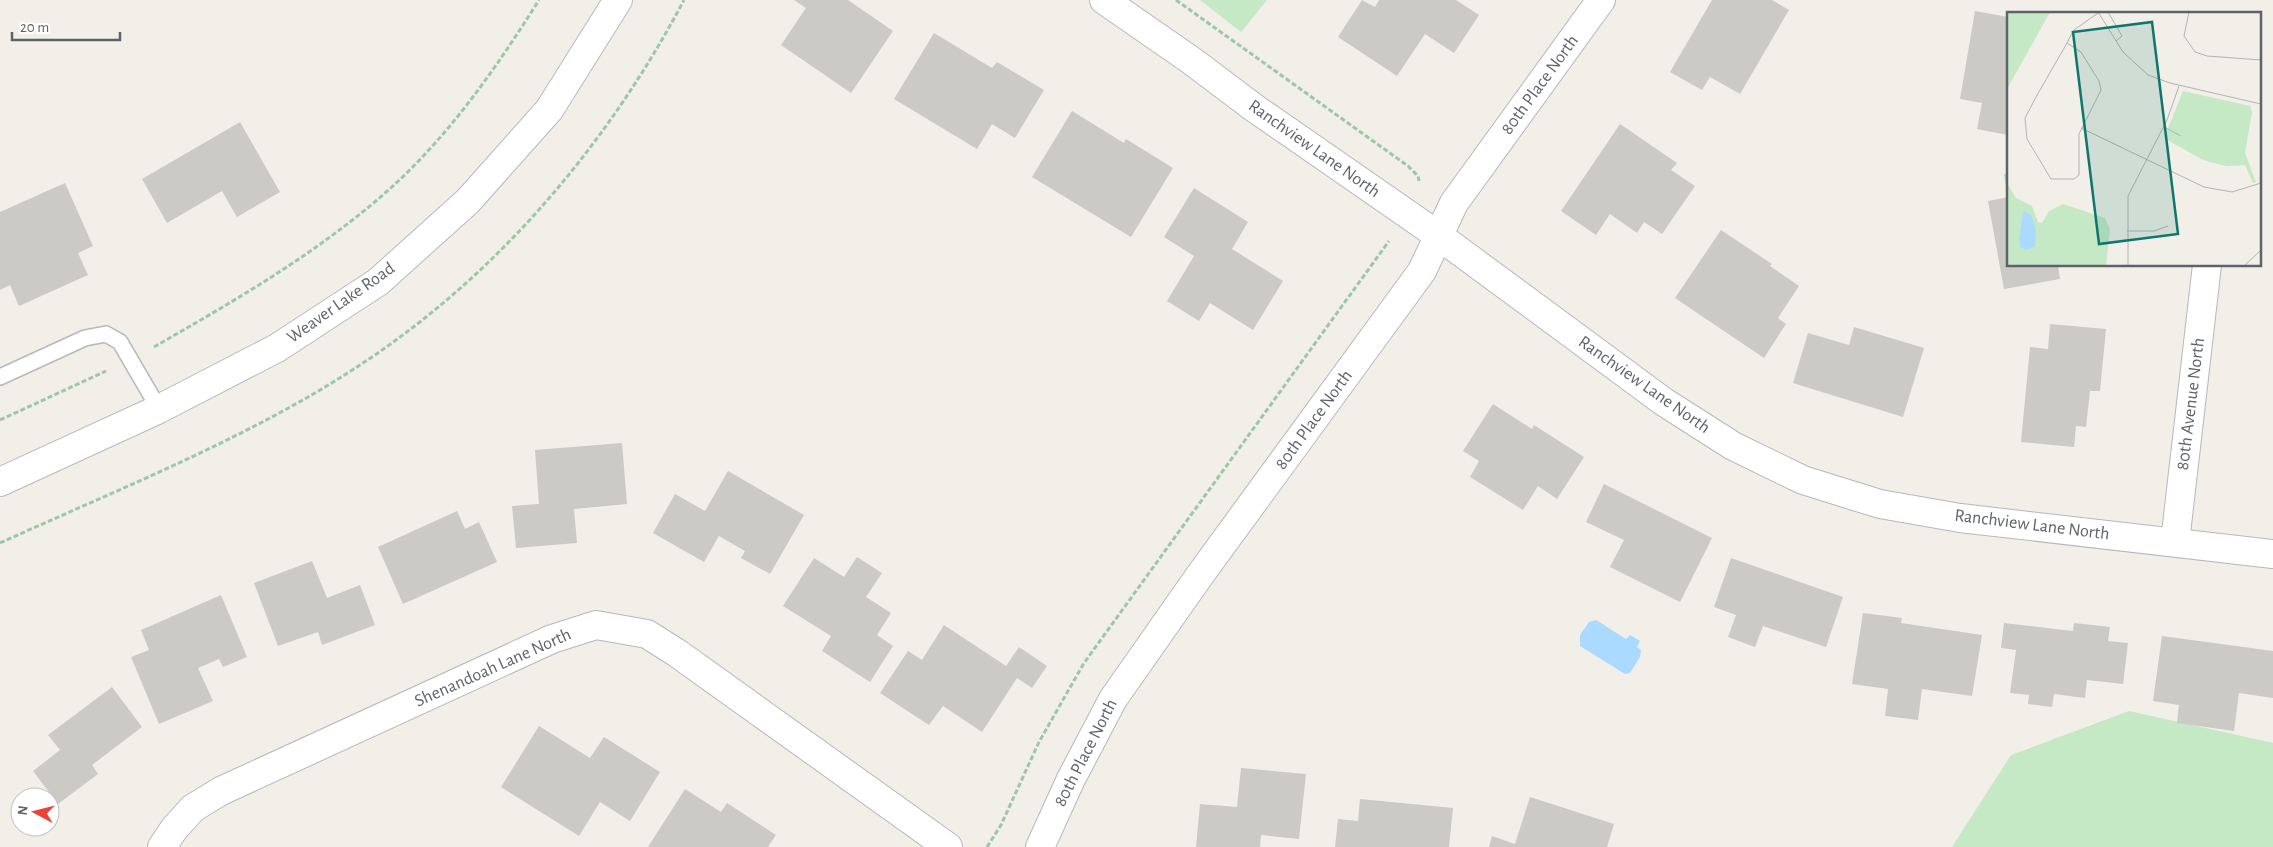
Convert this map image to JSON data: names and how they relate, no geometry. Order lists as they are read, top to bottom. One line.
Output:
{"streets":{"street":["80th Place North","Ranchview Lane North","Weaver Lake Road","80th Avenue North","Shenandoah Lane North"]},"crossings":[["80th Place North","Ranchview Lane North"],["Ranchview Lane North","80th Avenue North"]],"scale_bar":"20 m","north":"left"}
